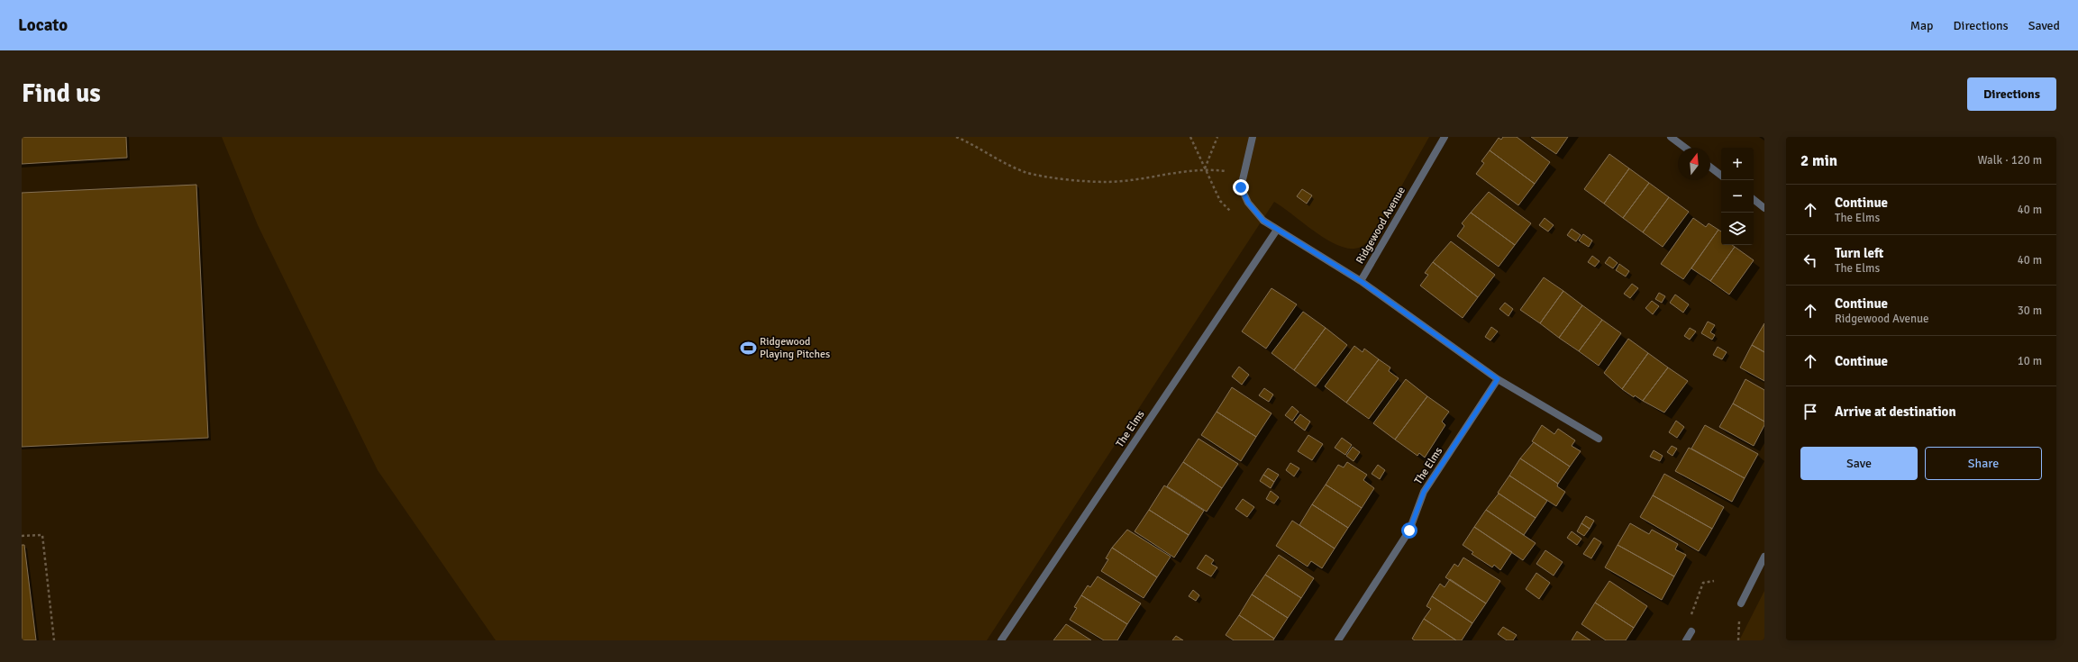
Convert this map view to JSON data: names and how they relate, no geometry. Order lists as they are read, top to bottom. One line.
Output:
{"streets":{"street":["Ridgewood Avenue","The Elms"]},"crossings":[["Ridgewood Avenue","The Elms"]],"places":{"sports":["Ridgewood Playing Pitches"]},"north":"top","page":{"header":"Locato","nav":["Map","Directions","Saved"],"buttons":["Directions",["Save","Share"]],"title":"Find us","heading":["2 min","Walk · 120 m"],"map_buttons":["+","−"],"list":[["Continue","The Elms","40 m"],["Turn left","The Elms","40 m"],["Continue","Ridgewood Avenue","30 m"],["Continue","10 m"],"Arrive at destination"]}}
